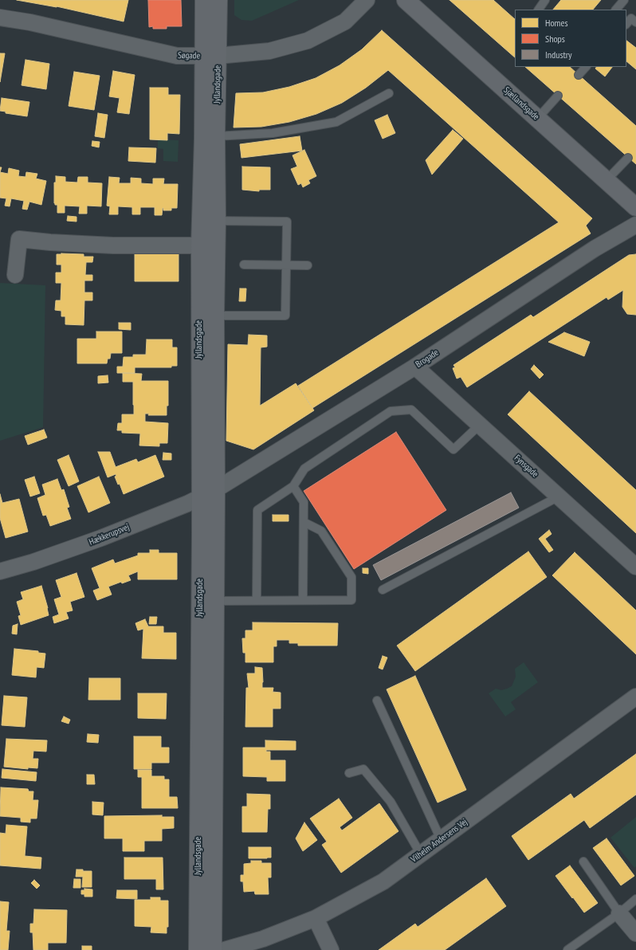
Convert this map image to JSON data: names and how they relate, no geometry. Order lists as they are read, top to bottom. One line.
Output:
{"streets":{"street":["Søgade","Jyllandsgade","Sjællandsgade","Brogade","Fynsgade","Hækkerupsvej","Vilhelm Andersens Vej"]},"crossings":[["Søgade","Jyllandsgade"],["Jyllandsgade","Brogade"],["Jyllandsgade","Hækkerupsvej"],["Brogade","Fynsgade"],["Brogade","Hækkerupsvej"]],"legend":["Homes","Shops","Industry"]}
